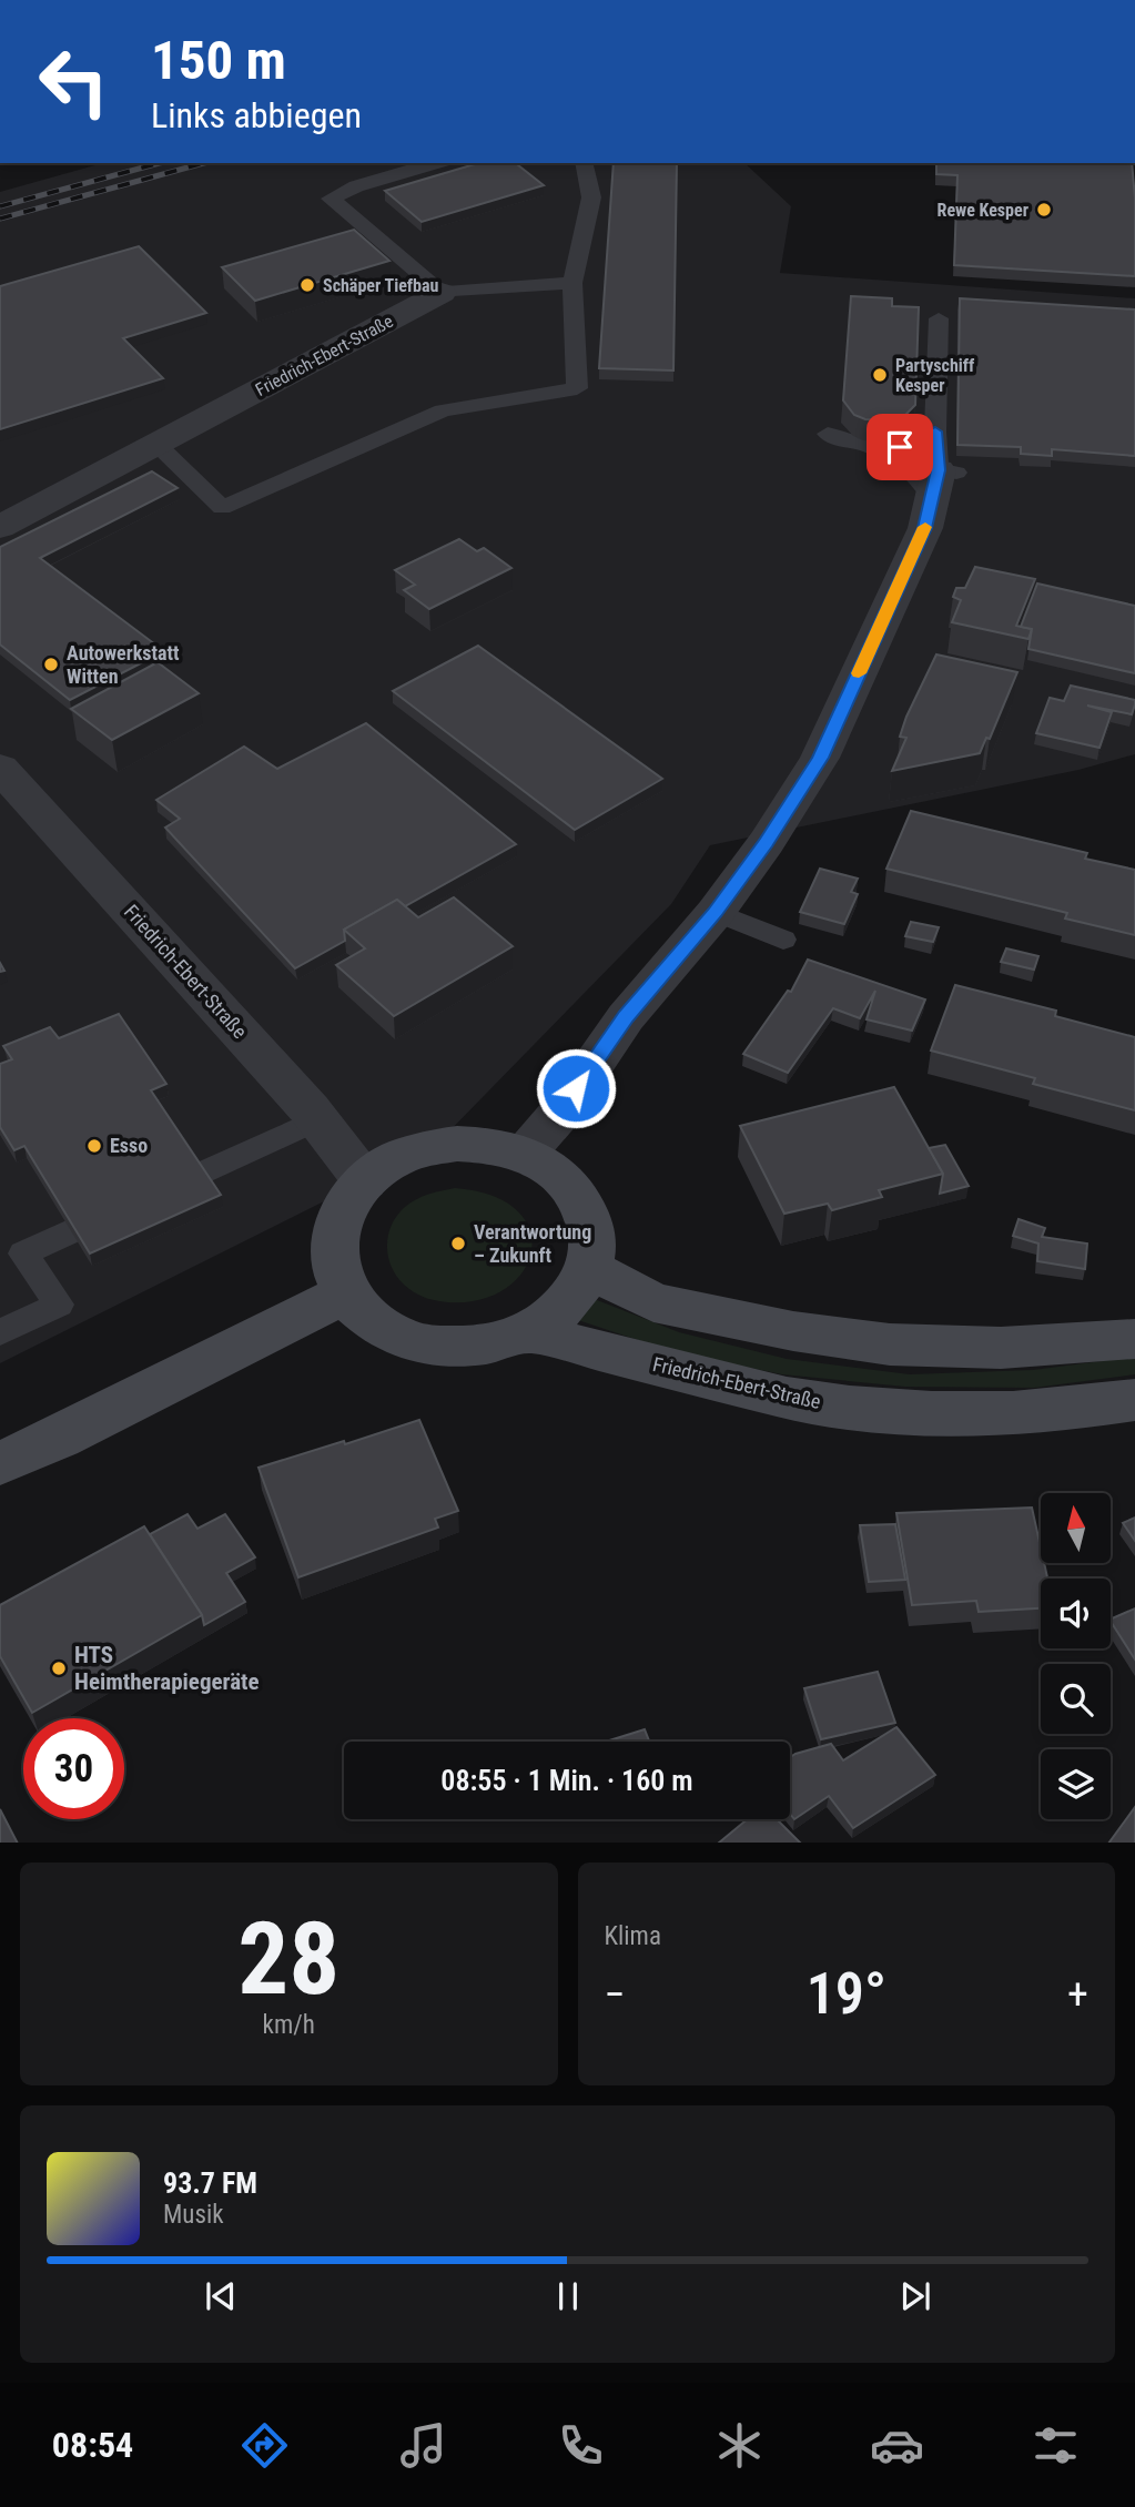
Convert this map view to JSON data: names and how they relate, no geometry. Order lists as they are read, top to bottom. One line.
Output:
{"streets":{"street":["Friedrich-Ebert-Straße"]},"places":["Rewe Kesper","Schäper Tiefbau","Partyschiff Kesper","Autowerkstatt Witten","Esso","Verantwortung – Zukunft","HTS Heimtherapiegeräte"],"north":"top","page":{"turn":["150 m","Links abbiegen"],"limit":"30","trip":"08:55 · 1 Min. · 160 m","tile":[["28","km/h"],"Klima"],"heat":["−","19°","+"],"song":["93.7 FM","Musik"],"tabs":"08:54"}}
